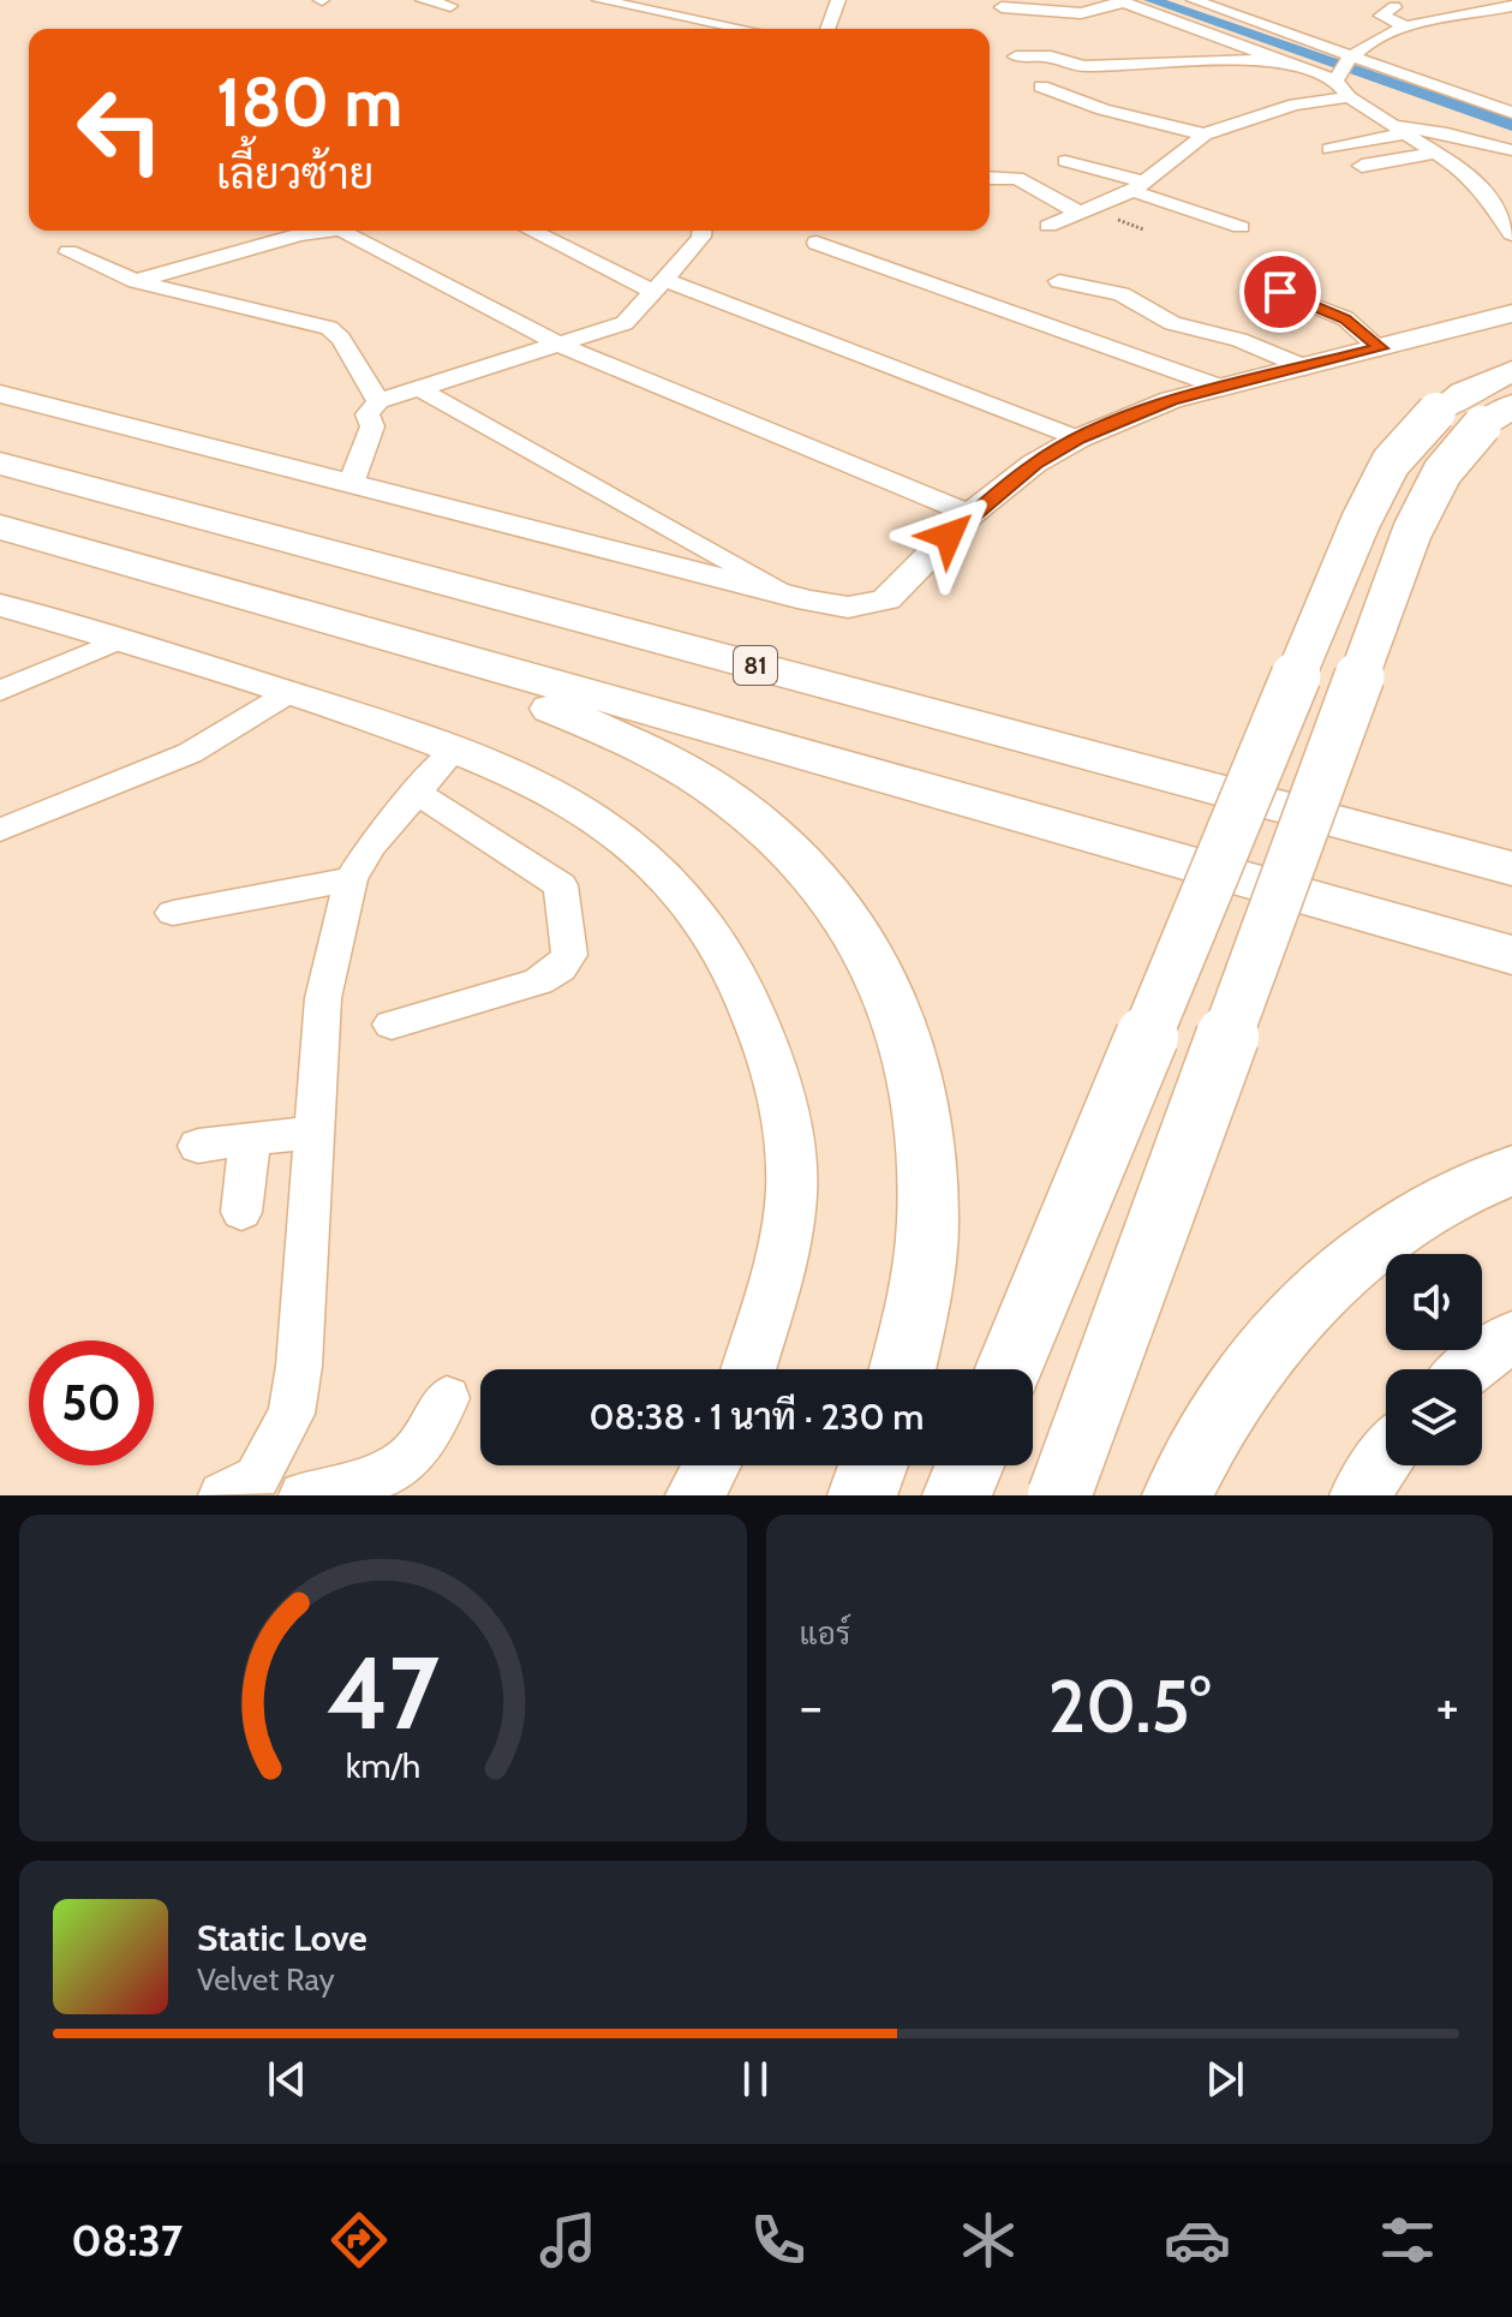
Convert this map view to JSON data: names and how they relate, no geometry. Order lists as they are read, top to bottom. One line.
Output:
{"streets":{"highway":["81"]},"page":{"turn":["180 m","เลี้ยวซ้าย"],"limit":"50","trip":"08:38 · 1 นาที · 230 m","tile":"แอร์","heat":["−","20.5°","+"],"song":["Static Love","Velvet Ray"],"tabs":"08:37","gauge":["47","km/h"]}}
